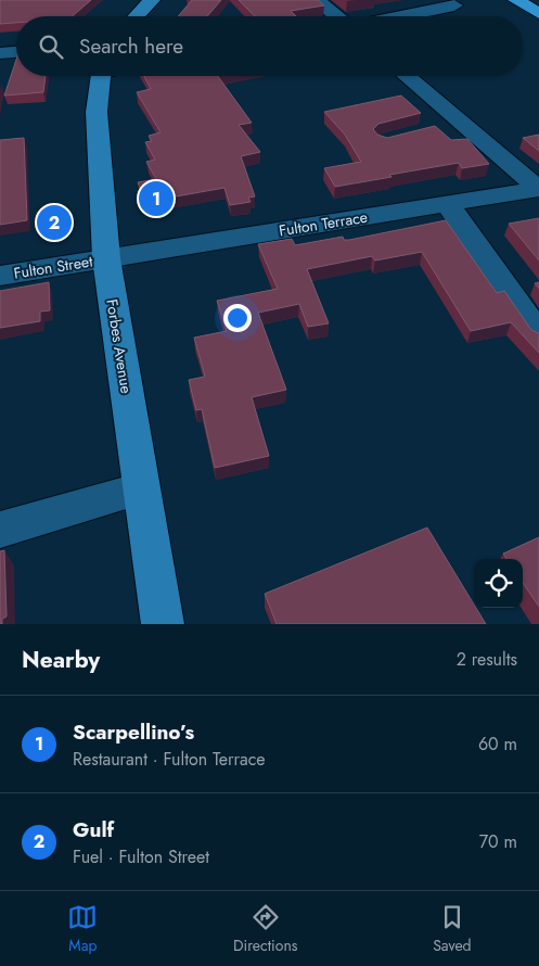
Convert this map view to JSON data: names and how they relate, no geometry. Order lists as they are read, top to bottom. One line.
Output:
{"streets":{"main road":["Forbes Avenue"],"street":["Fulton Terrace","Fulton Street"]},"crossings":[["Fulton Terrace","Fulton Street"],["Fulton Terrace","Forbes Avenue"],["Fulton Street","Forbes Avenue"]],"page":{"search":"Search here","pins":["1","2"],"heading":["Nearby","2 results"],"list":[{"mark":"1","name":"Scarpellino’s","note":"Restaurant · Fulton Terrace","value":"60 m"},{"mark":"2","name":"Gulf","note":"Fuel · Fulton Street","value":"70 m"}],"nav":["Map","Directions","Saved"]}}
